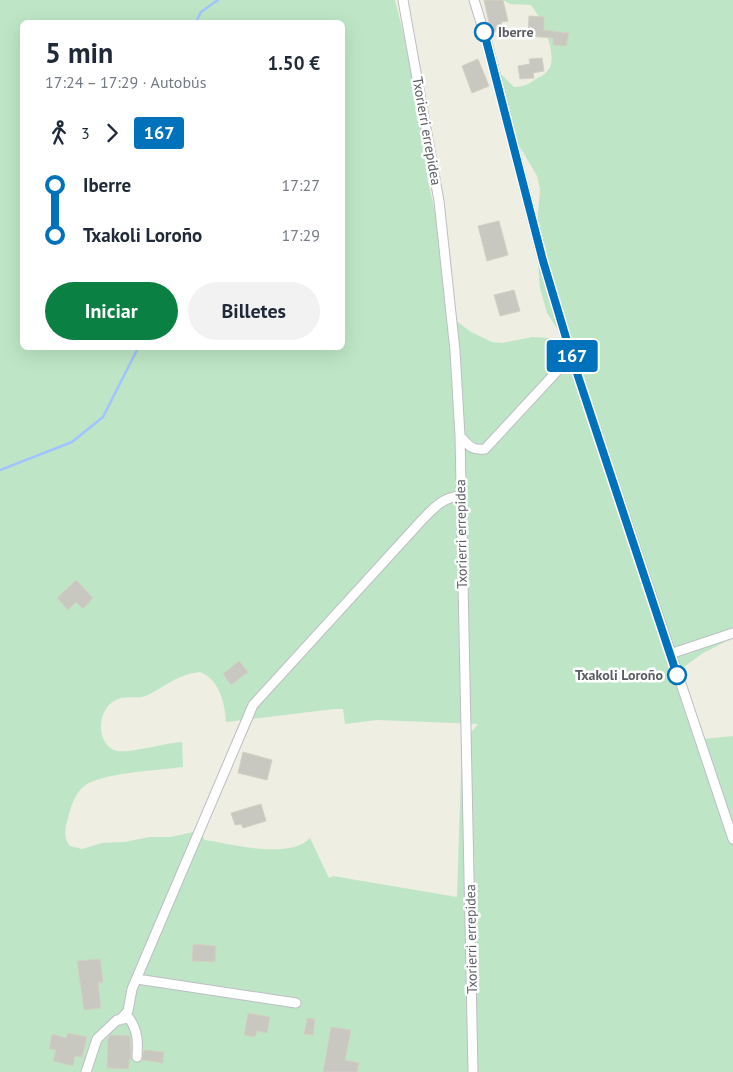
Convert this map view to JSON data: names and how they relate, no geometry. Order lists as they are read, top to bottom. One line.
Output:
{"streets":{"street":["Txorierri errepidea"]},"places":["Iberre","Txakoli Loroño"],"lines":["bus line 167"],"page":{"on_map":"167","heading":["5 min","17:24 – 17:29 · Autobús","1.50 €"],"legs":["3","167"],"list":[{"name":"Iberre","value":"17:27"},{"name":"Txakoli Loroño","value":"17:29"}],"buttons":["Iniciar","Billetes"]}}
